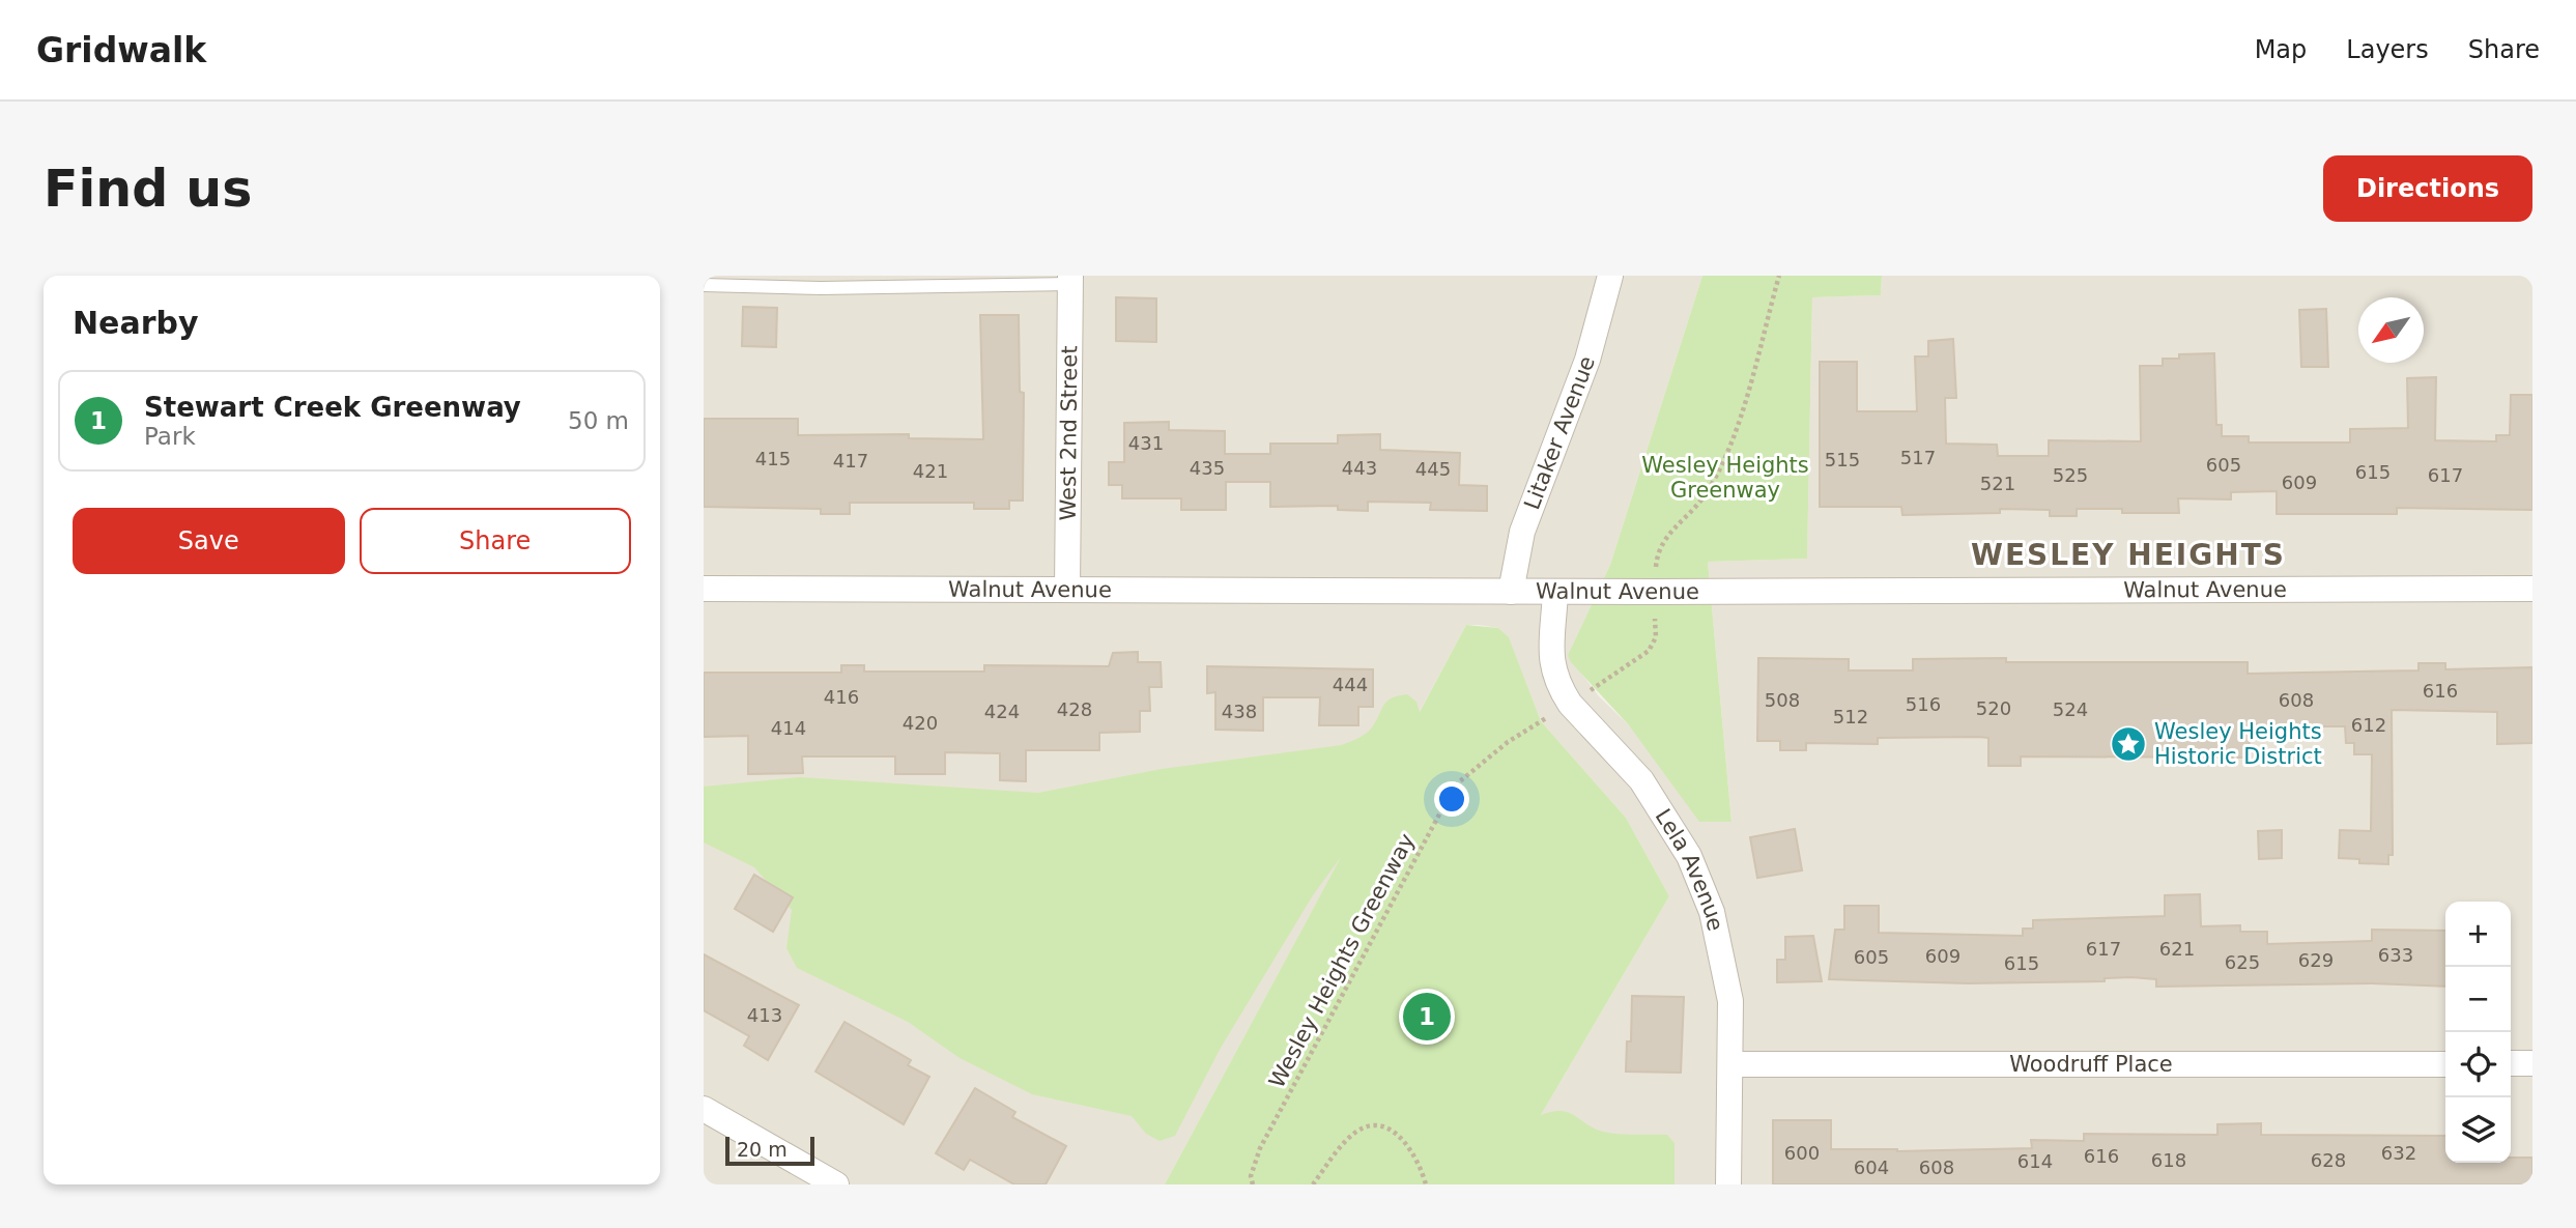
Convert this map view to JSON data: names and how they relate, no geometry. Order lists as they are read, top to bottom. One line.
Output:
{"streets":{"street":["West 2nd Street","Litaker Avenue","Walnut Avenue","Lela Avenue","Woodruff Place"],"path":["Wesley Heights Greenway"]},"crossings":[["West 2nd Street","Walnut Avenue"],["Litaker Avenue","Walnut Avenue"],["Walnut Avenue","Lela Avenue"],["Lela Avenue","Woodruff Place"]],"districts":["WESLEY HEIGHTS"],"parks":["Wesley Heights Greenway"],"places":{"place":["Wesley Heights Historic District"]},"house_numbers":["431","517","415","515","417","605","435","443","445","421","615","525","617","609","521","444","616","416","508","608","516","520","428","524","424","438","512","420","612","414","617","621","633","609","605","629","625","615","413","600","632","616","618","628","614","604","608"],"scale_bar":"20 m","north":"bottom left","page":{"header":"Gridwalk","nav":["Map","Layers","Share"],"buttons":["Directions",["Save","Share"]],"title":"Find us","heading":"Nearby","list":[{"mark":"1","name":"Stewart Creek Greenway","note":"Park","value":"50 m"}],"map_buttons":["+","−"],"pins":"1","scale":"20 m"}}
